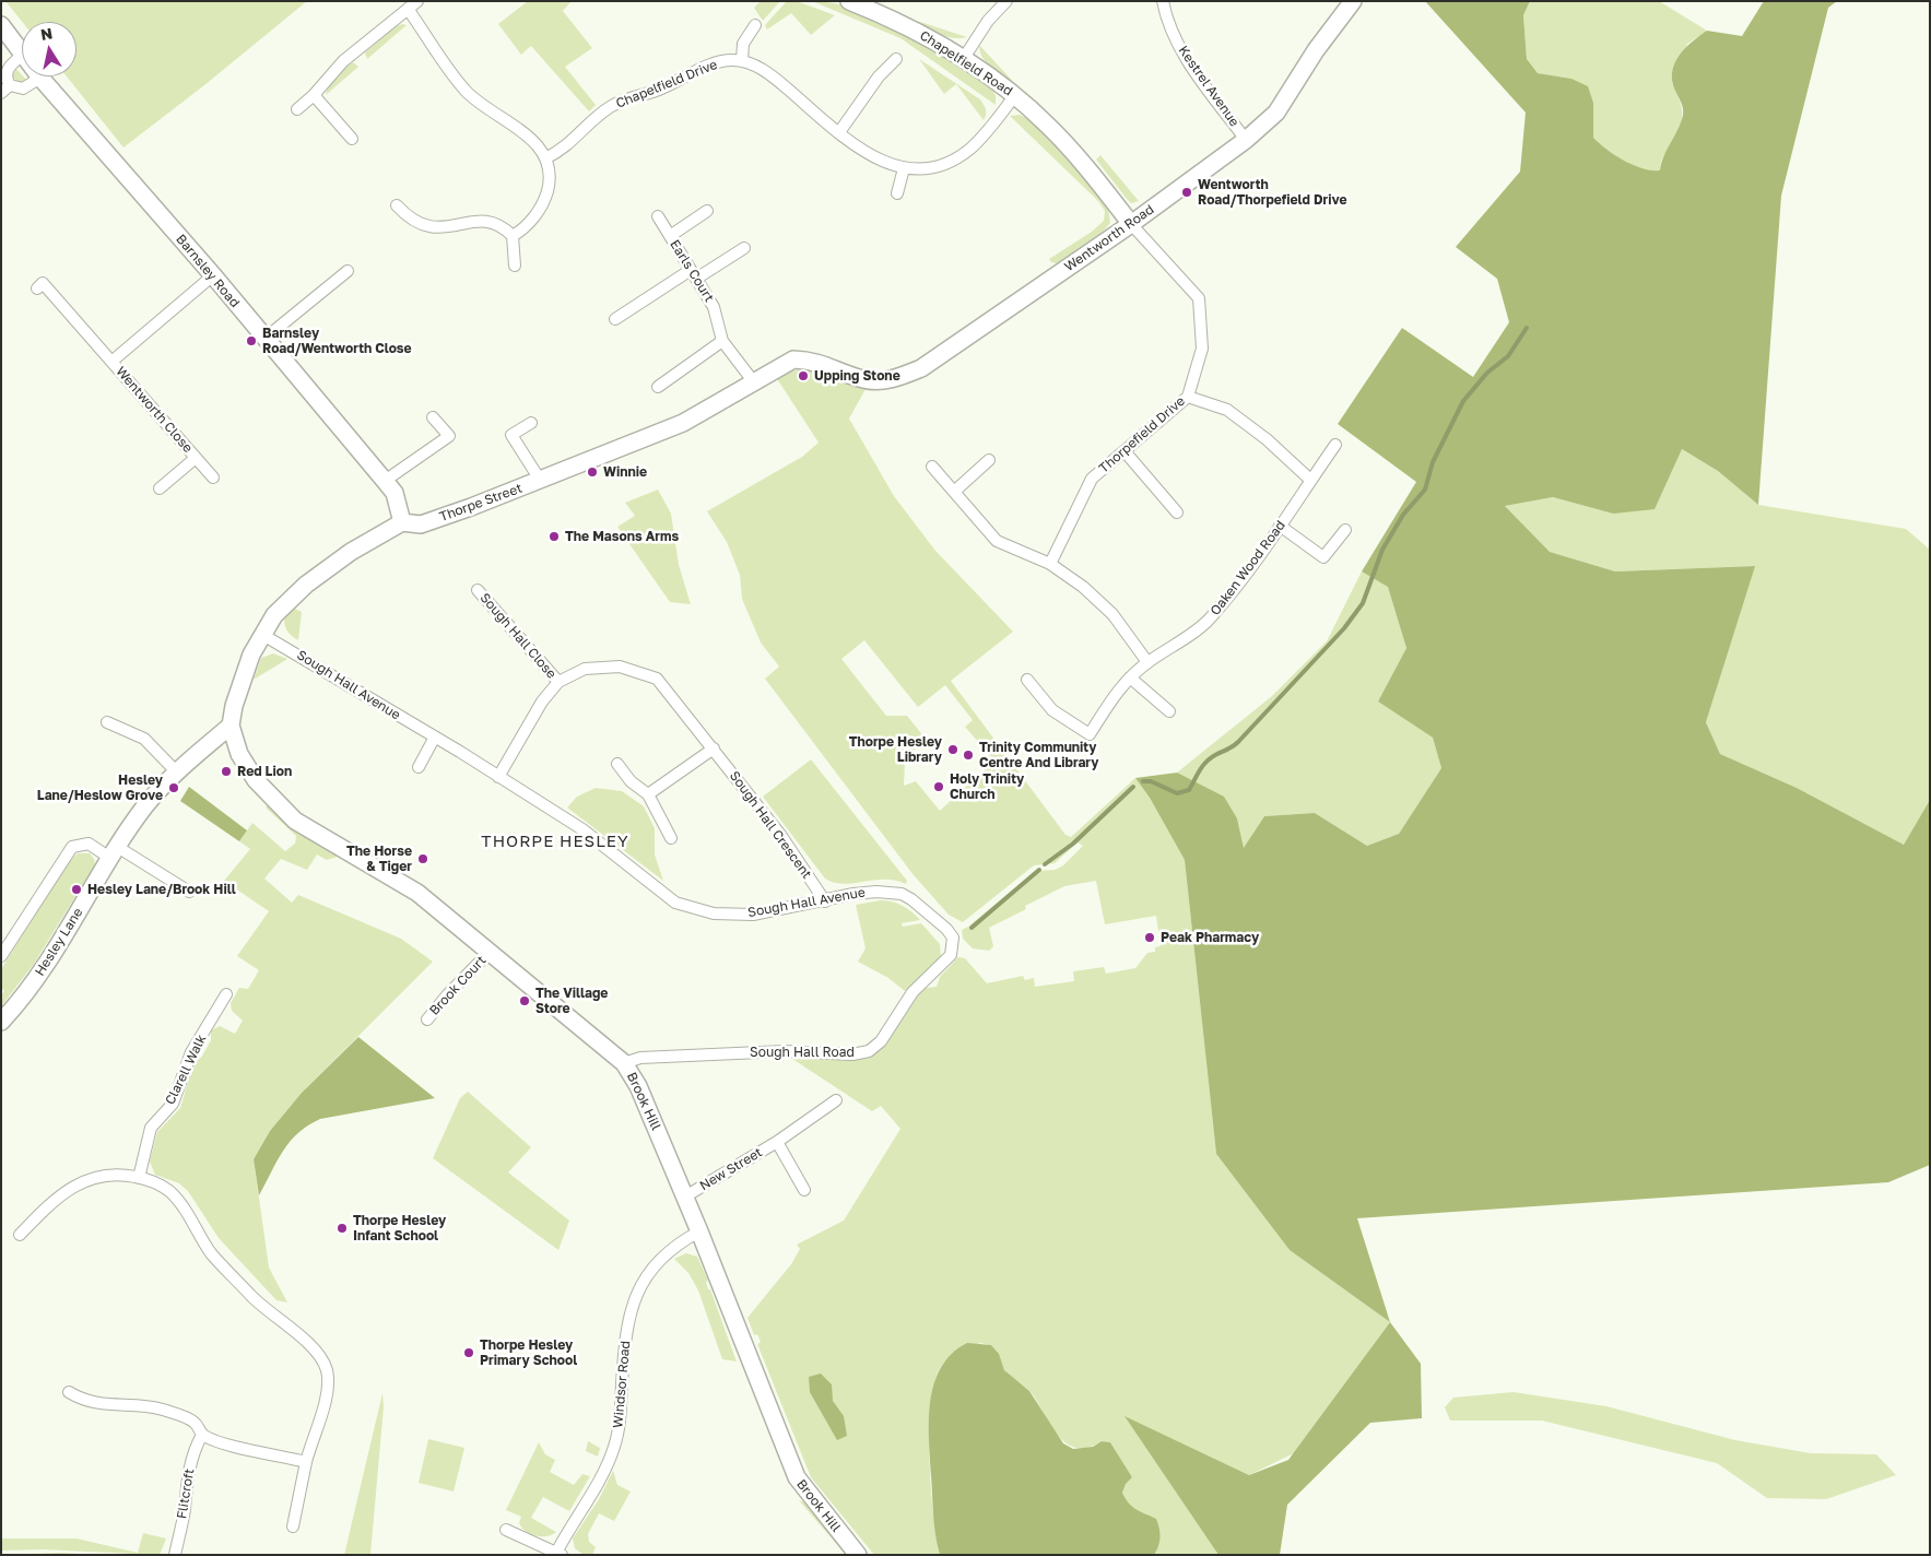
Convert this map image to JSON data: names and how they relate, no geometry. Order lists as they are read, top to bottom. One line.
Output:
{"streets":{"main road":["Chapelfield Road","Wentworth Road","Barnsley Road","Thorpe Street","Hesley Lane","Brook Hill"],"street":["Chapelfield Drive","Kestrel Avenue","Earls Court","Wentworth Close","Thorpefield Drive","Oaken Wood Road","Sough Hall Close","Sough Hall Avenue","Sough Hall Crescent","Brook Court","Sough Hall Road","Clarell Walk","New Street","Windsor Road","Flitcroft"]},"crossings":[["Chapelfield Road","Wentworth Road"],["Chapelfield Road","Thorpefield Drive"],["Kestrel Avenue","Wentworth Road"],["Wentworth Road","Thorpefield Drive"],["Wentworth Road","Thorpe Street"],["Barnsley Road","Wentworth Close"],["Barnsley Road","Thorpe Street"],["Earls Court","Thorpe Street"],["Thorpe Street","Sough Hall Avenue"],["Thorpe Street","Hesley Lane"],["Thorpe Street","Brook Hill"],["Sough Hall Close","Sough Hall Crescent"],["Sough Hall Avenue","Sough Hall Crescent"],["Sough Hall Avenue","Sough Hall Road"],["Hesley Lane","Brook Hill"],["Brook Court","Brook Hill"],["Sough Hall Road","Brook Hill"],["Brook Hill","New Street"],["Brook Hill","Windsor Road"]],"districts":["THORPE HESLEY"],"places":["Wentworth Road/Thorpefield Drive","Barnsley Road/Wentworth Close","Upping Stone","Winnie","The Masons Arms","Thorpe Hesley Library","Trinity Community Centre And Library","Red Lion","Holy Trinity Church","Hesley Lane/Heslow Grove","The Horse & Tiger","Hesley Lane/Brook Hill","Peak Pharmacy","The Village Store","Thorpe Hesley Infant School","Thorpe Hesley Primary School"],"north":"top"}
